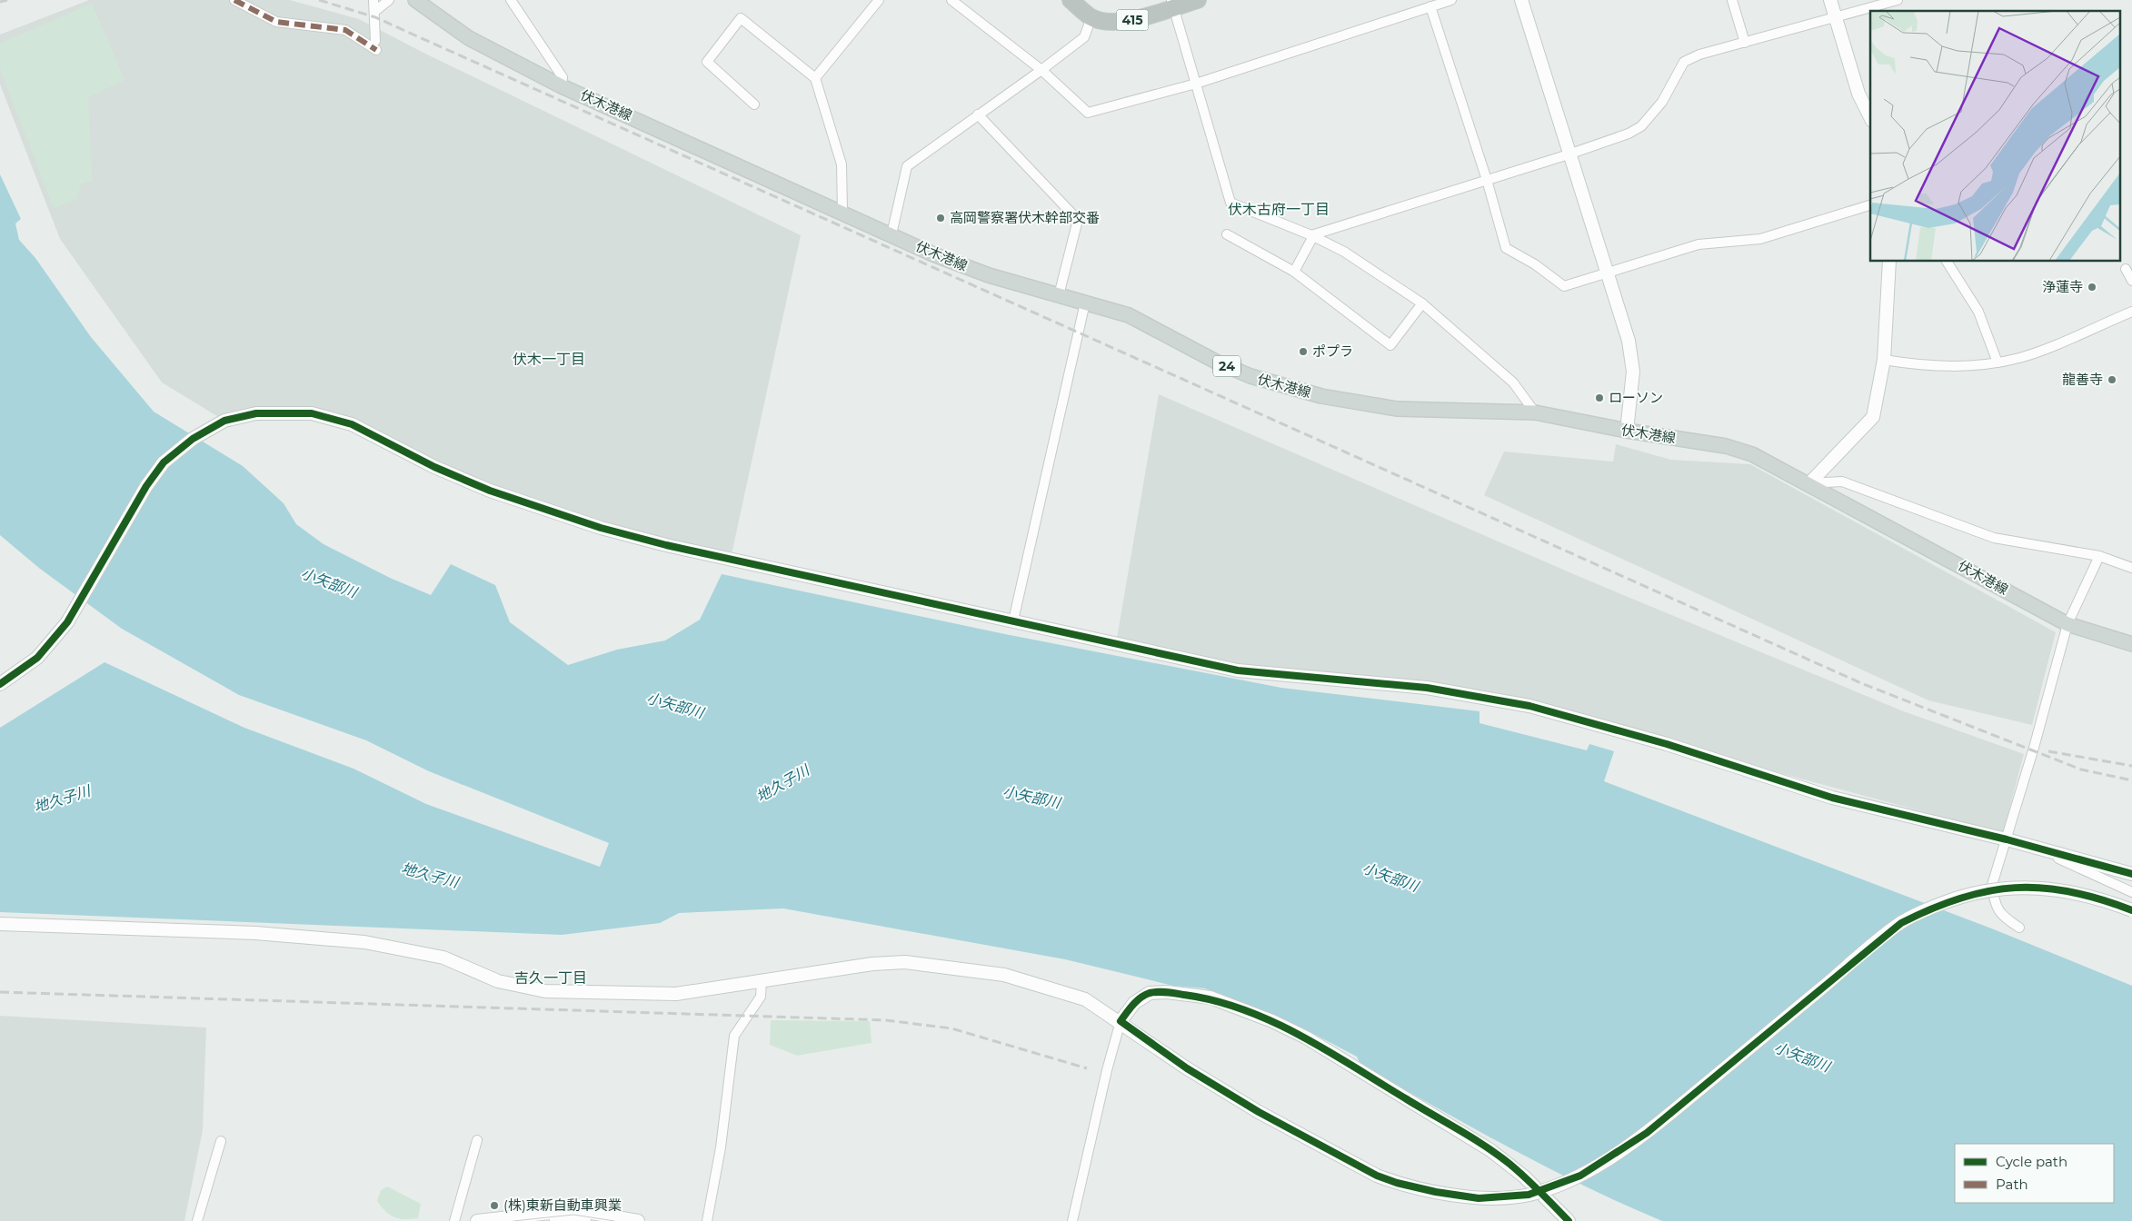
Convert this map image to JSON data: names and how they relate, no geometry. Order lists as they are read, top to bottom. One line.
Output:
{"streets":{"highway":["415"],"main road":["伏木港線","24"]},"districts":["伏木古府一丁目","伏木一丁目","吉久一丁目"],"water":["小矢部川","地久子川"],"places":["高岡警察署伏木幹部交番","浄蓮寺","ポプラ","龍善寺","ローソン","(株)東新自動車興業"],"legend":["Cycle path","Path"]}
